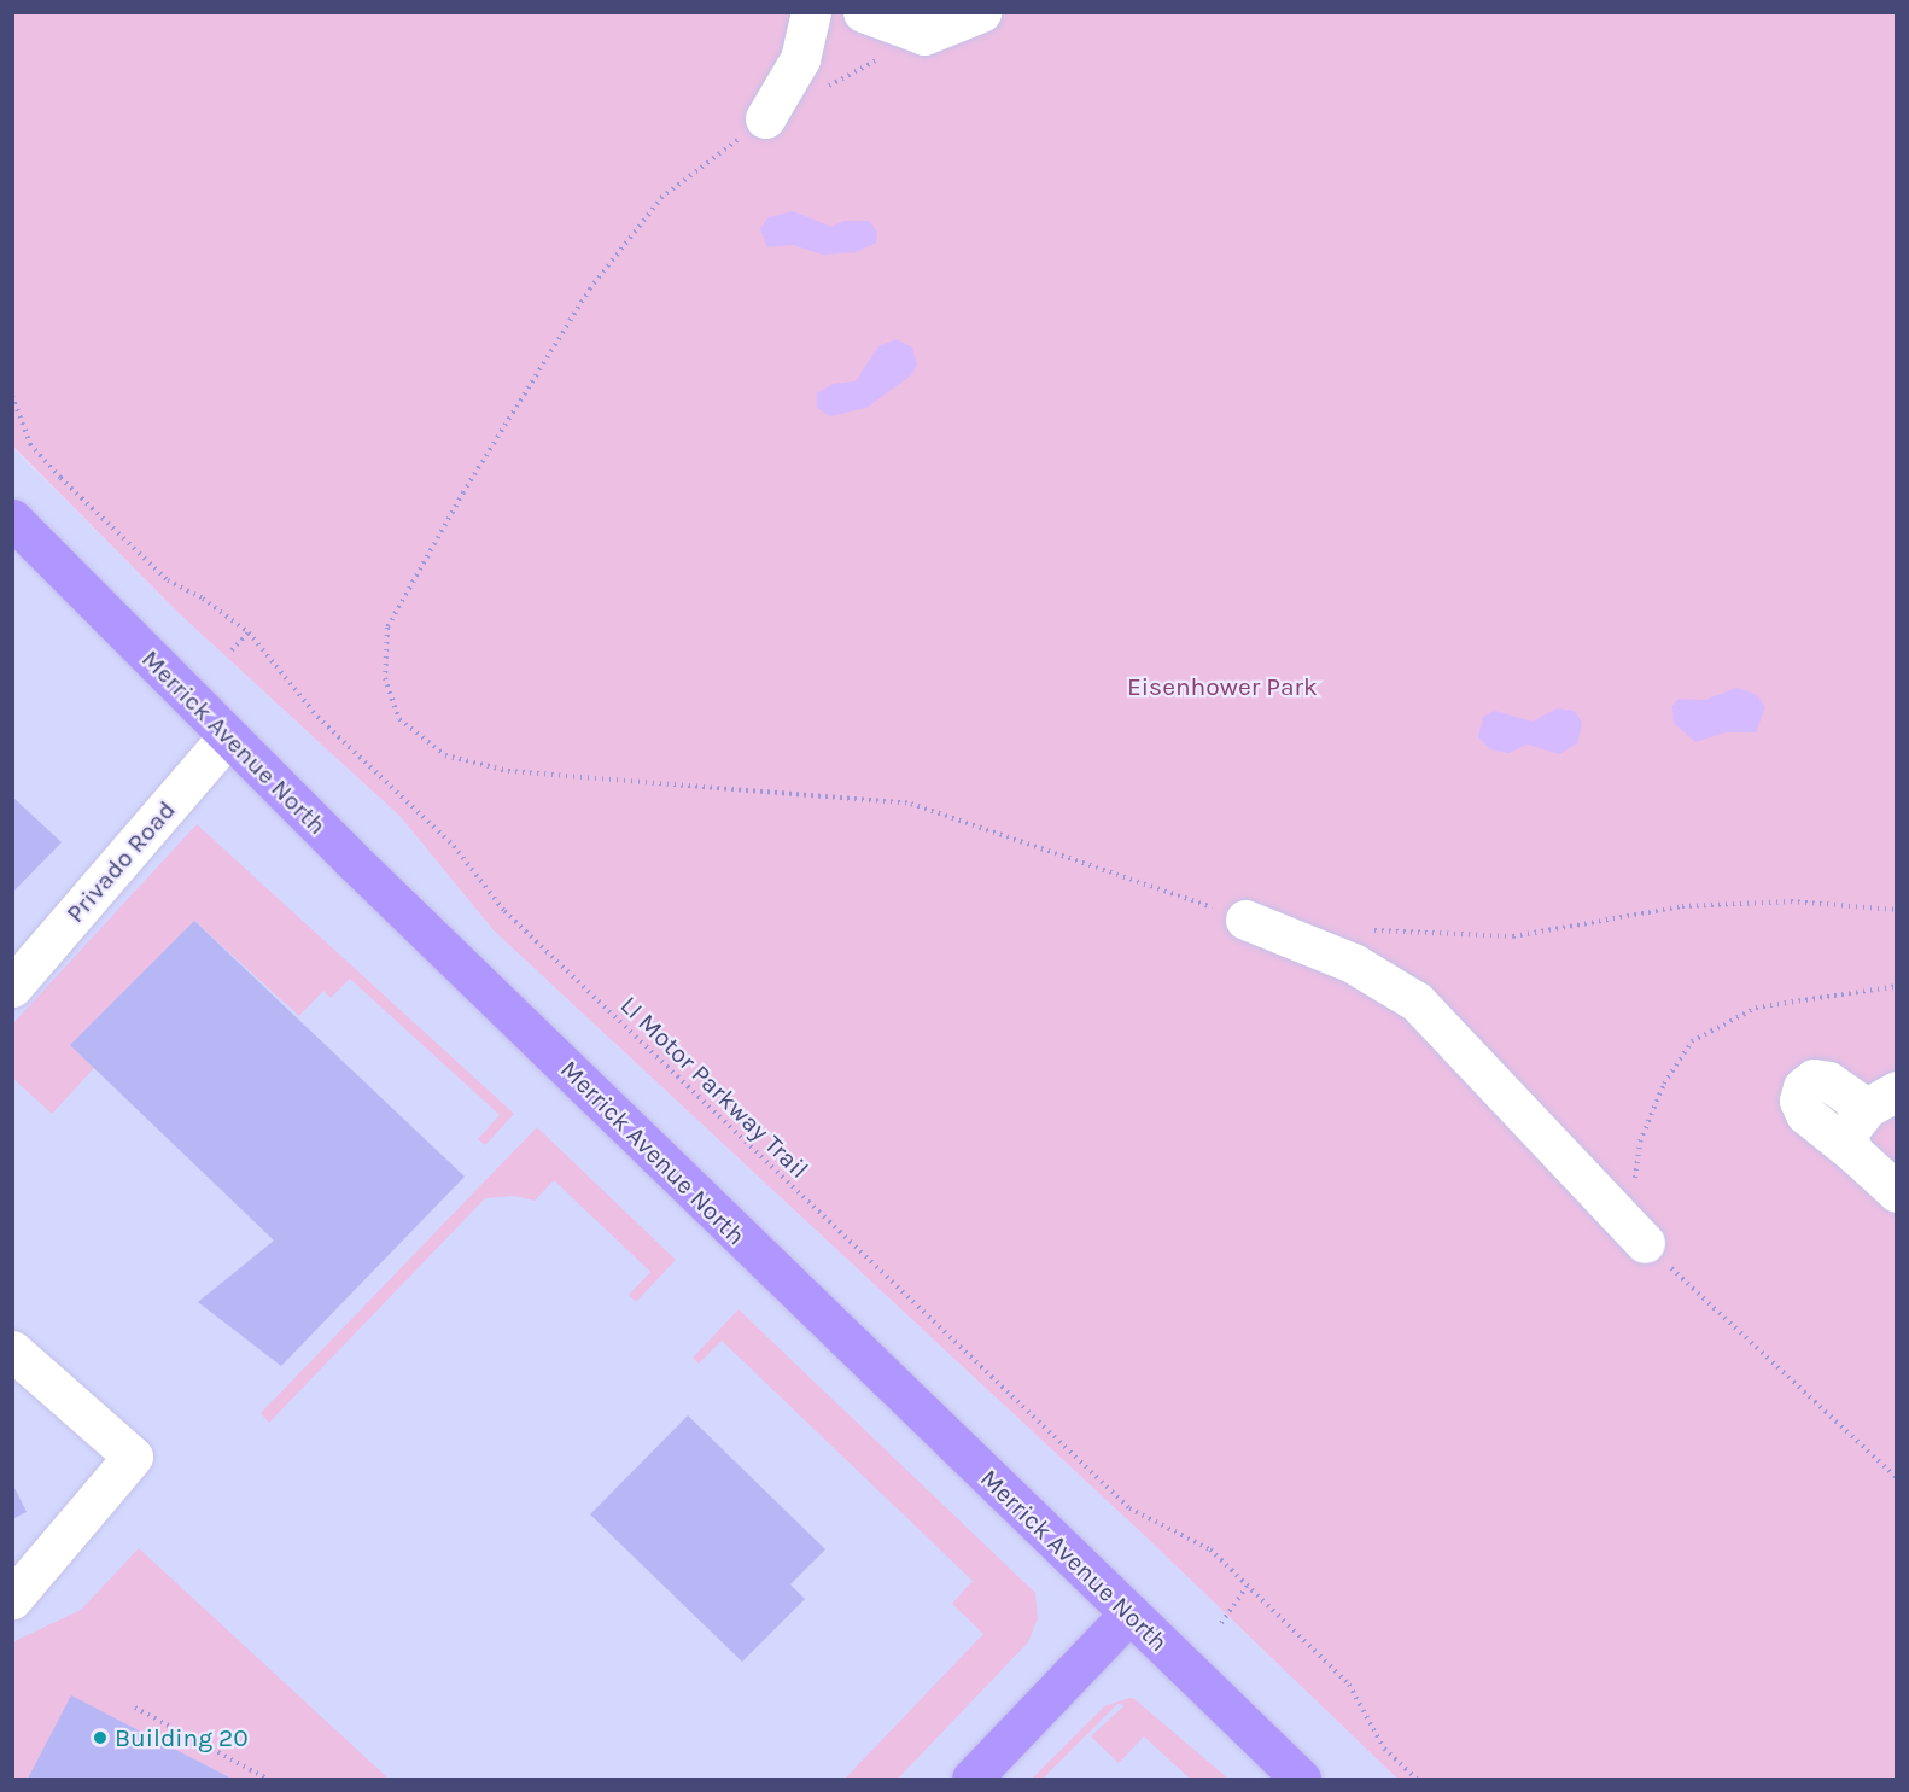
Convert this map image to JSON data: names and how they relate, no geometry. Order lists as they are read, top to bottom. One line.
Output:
{"streets":{"main road":["Merrick Avenue North"],"street":["Privado Road"],"path":["LI Motor Parkway Trail"]},"crossings":[["Merrick Avenue North","Privado Road"]],"parks":["Eisenhower Park"],"places":["Building 20"]}
